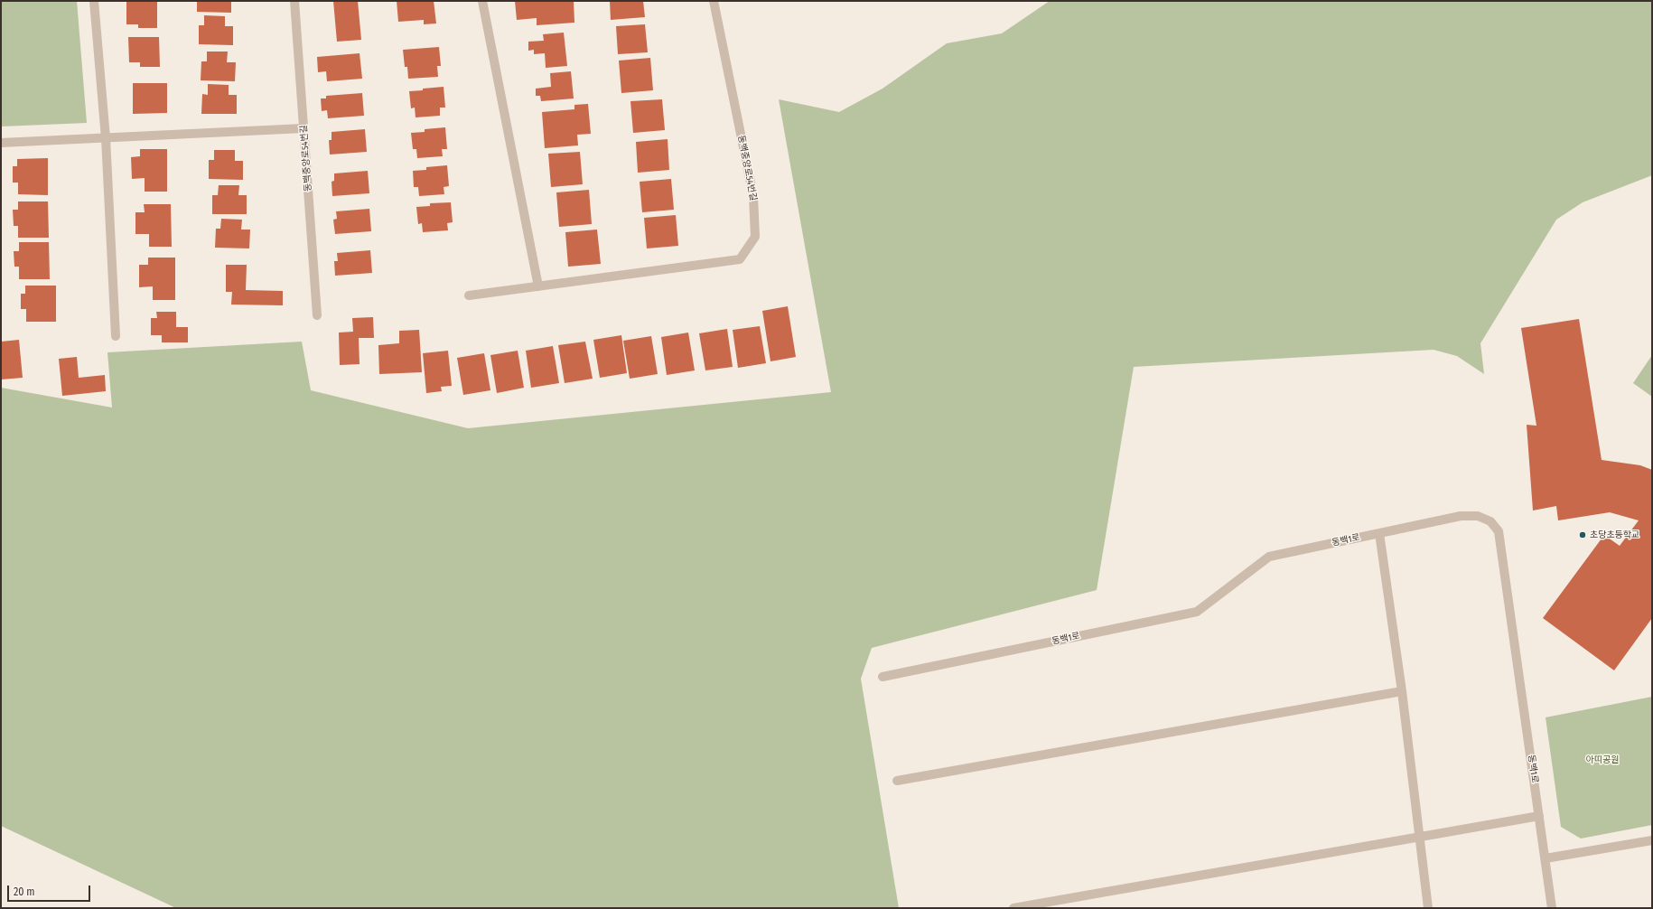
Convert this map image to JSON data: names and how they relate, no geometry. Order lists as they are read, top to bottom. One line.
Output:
{"streets":{"street":["동백중앙로54번길","동백1로"]},"parks":["아띠공원"],"places":["초당초등학교"],"scale_bar":"20 m"}
